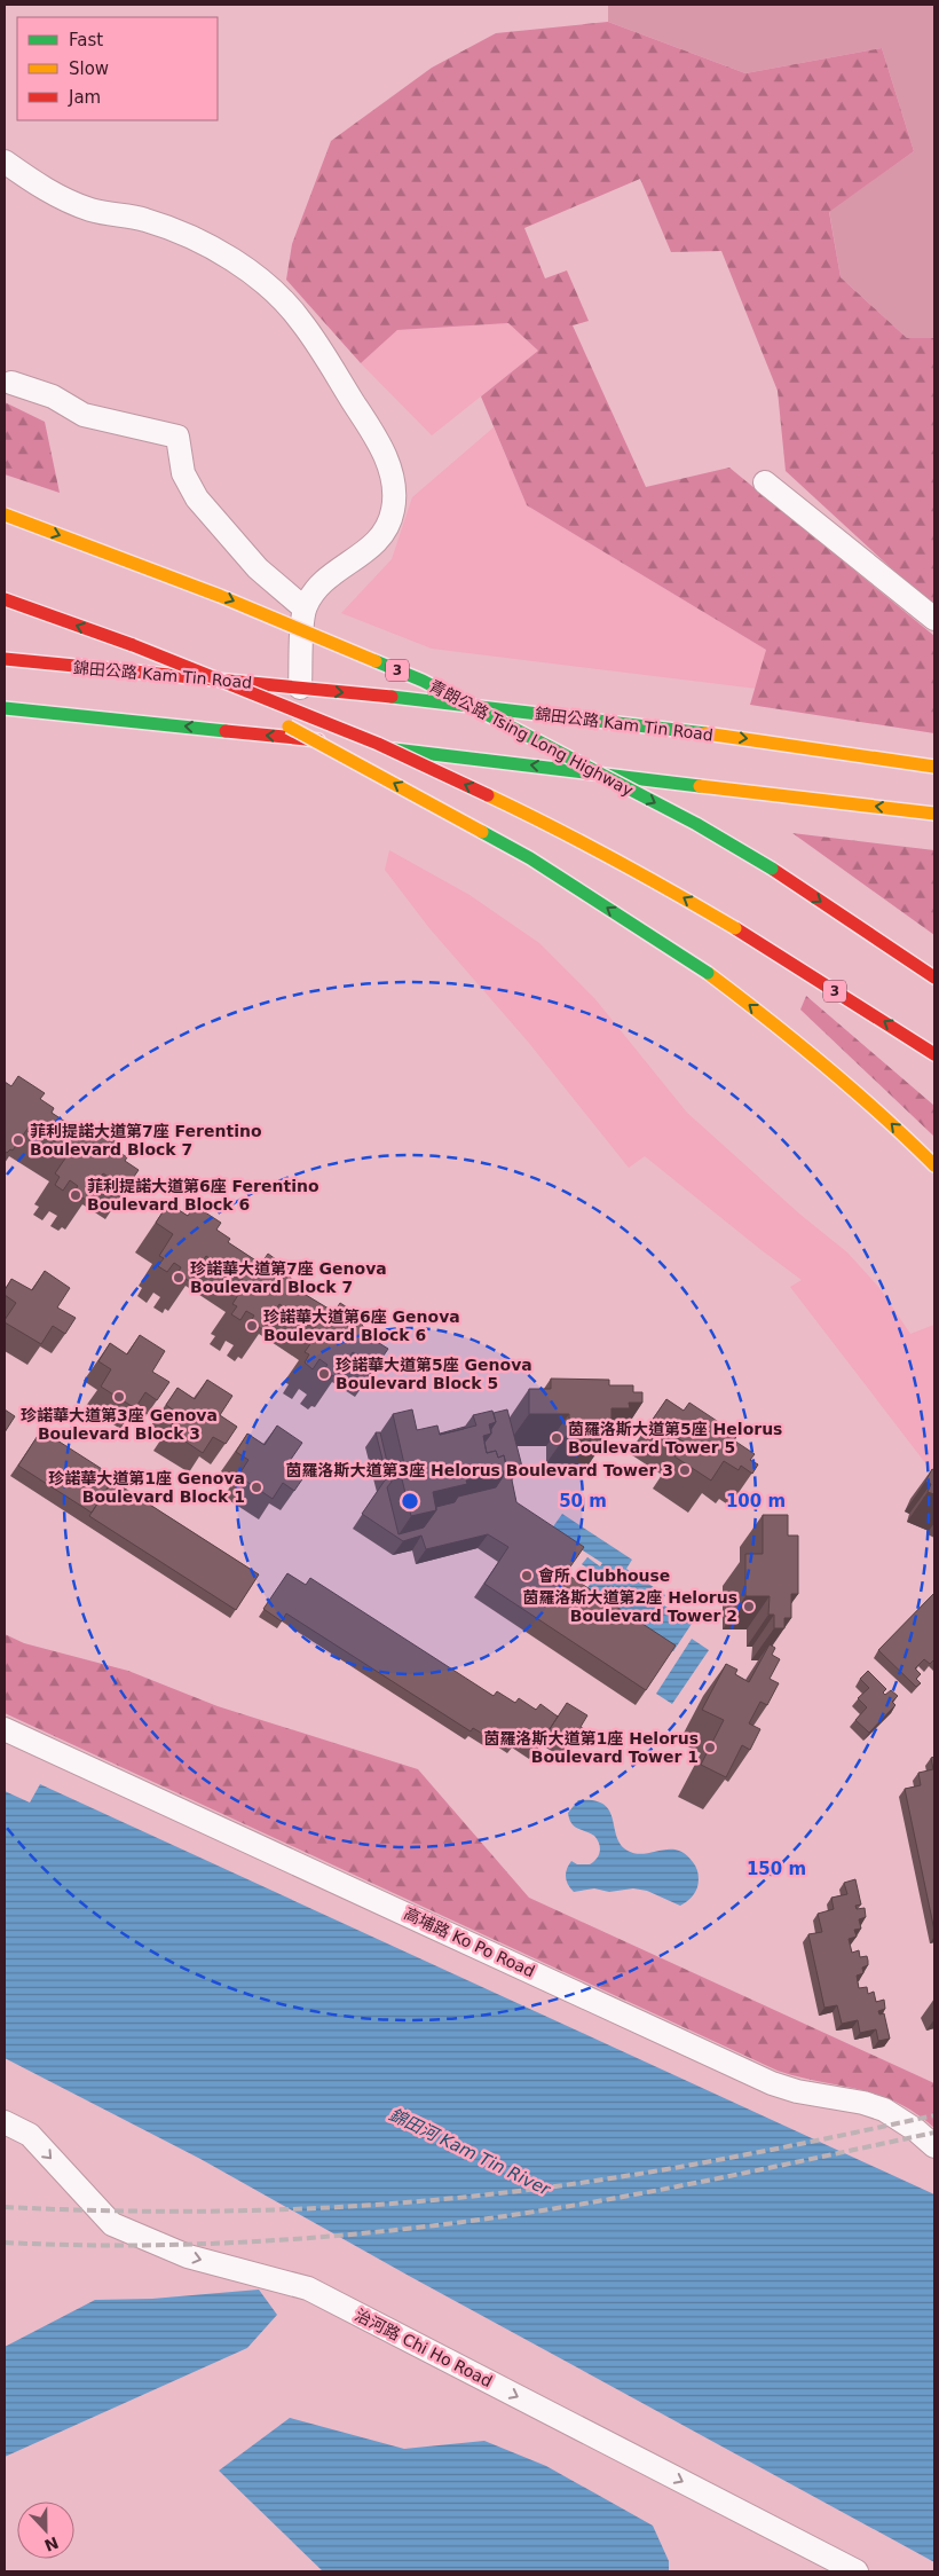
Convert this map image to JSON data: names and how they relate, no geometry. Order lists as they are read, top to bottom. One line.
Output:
{"streets":{"main road":["3","錦田公路 Kam Tin Road","青朗公路 Tsing Long Highway"],"street":["高埔路 Ko Po Road","治河路 Chi Ho Road"]},"one_way":["治河路 Chi Ho Road"],"water":["錦田河 Kam Tin River"],"places":["菲利提諾大道第7座 Ferentino Boulevard Block 7","菲利提諾大道第6座 Ferentino Boulevard Block 6","珍諾華大道第7座 Genova Boulevard Block 7","珍諾華大道第6座 Genova Boulevard Block 6","珍諾華大道第5座 Genova Boulevard Block 5","珍諾華大道第3座 Genova Boulevard Block 3","茵羅洛斯大道第5座 Helorus Boulevard Tower 5","茵羅洛斯大道第3座 Helorus Boulevard Tower 3","珍諾華大道第1座 Genova Boulevard Block 1","會所 Clubhouse","茵羅洛斯大道第2座 Helorus Boulevard Tower 2","茵羅洛斯大道第1座 Helorus Boulevard Tower 1"],"legend":["Fast","Slow","Jam"],"north":"bottom","rings":["50 m","100 m","150 m"]}
